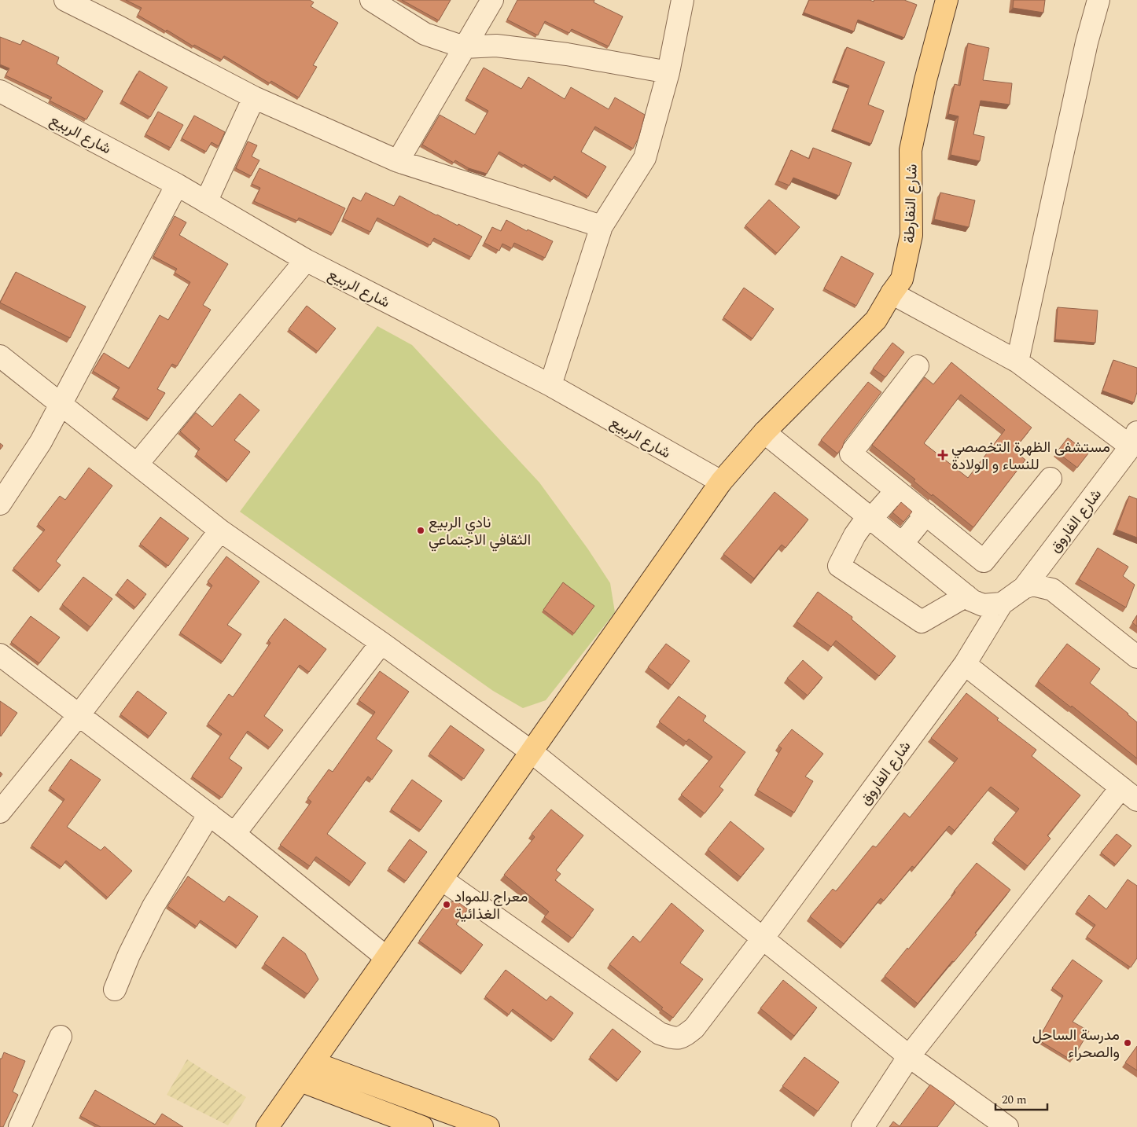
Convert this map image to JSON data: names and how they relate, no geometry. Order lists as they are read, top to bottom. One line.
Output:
{"streets":{"main road":["شارع النقارطة"],"street":["شارع الربيع","شارع الفاروق"]},"crossings":[["شارع الربيع","شارع النقارطة"],["شارع النقارطة","شارع الفاروق"]],"places":{"health":["مستشفى الظهرة التخصصي للنساء و الولادة"],"other":["نادي الربيع الثقافي الاجتماعي","معراج للمواد الغذائية","مدرسة الساحل والصحراء"]},"scale_bar":"20 m"}
